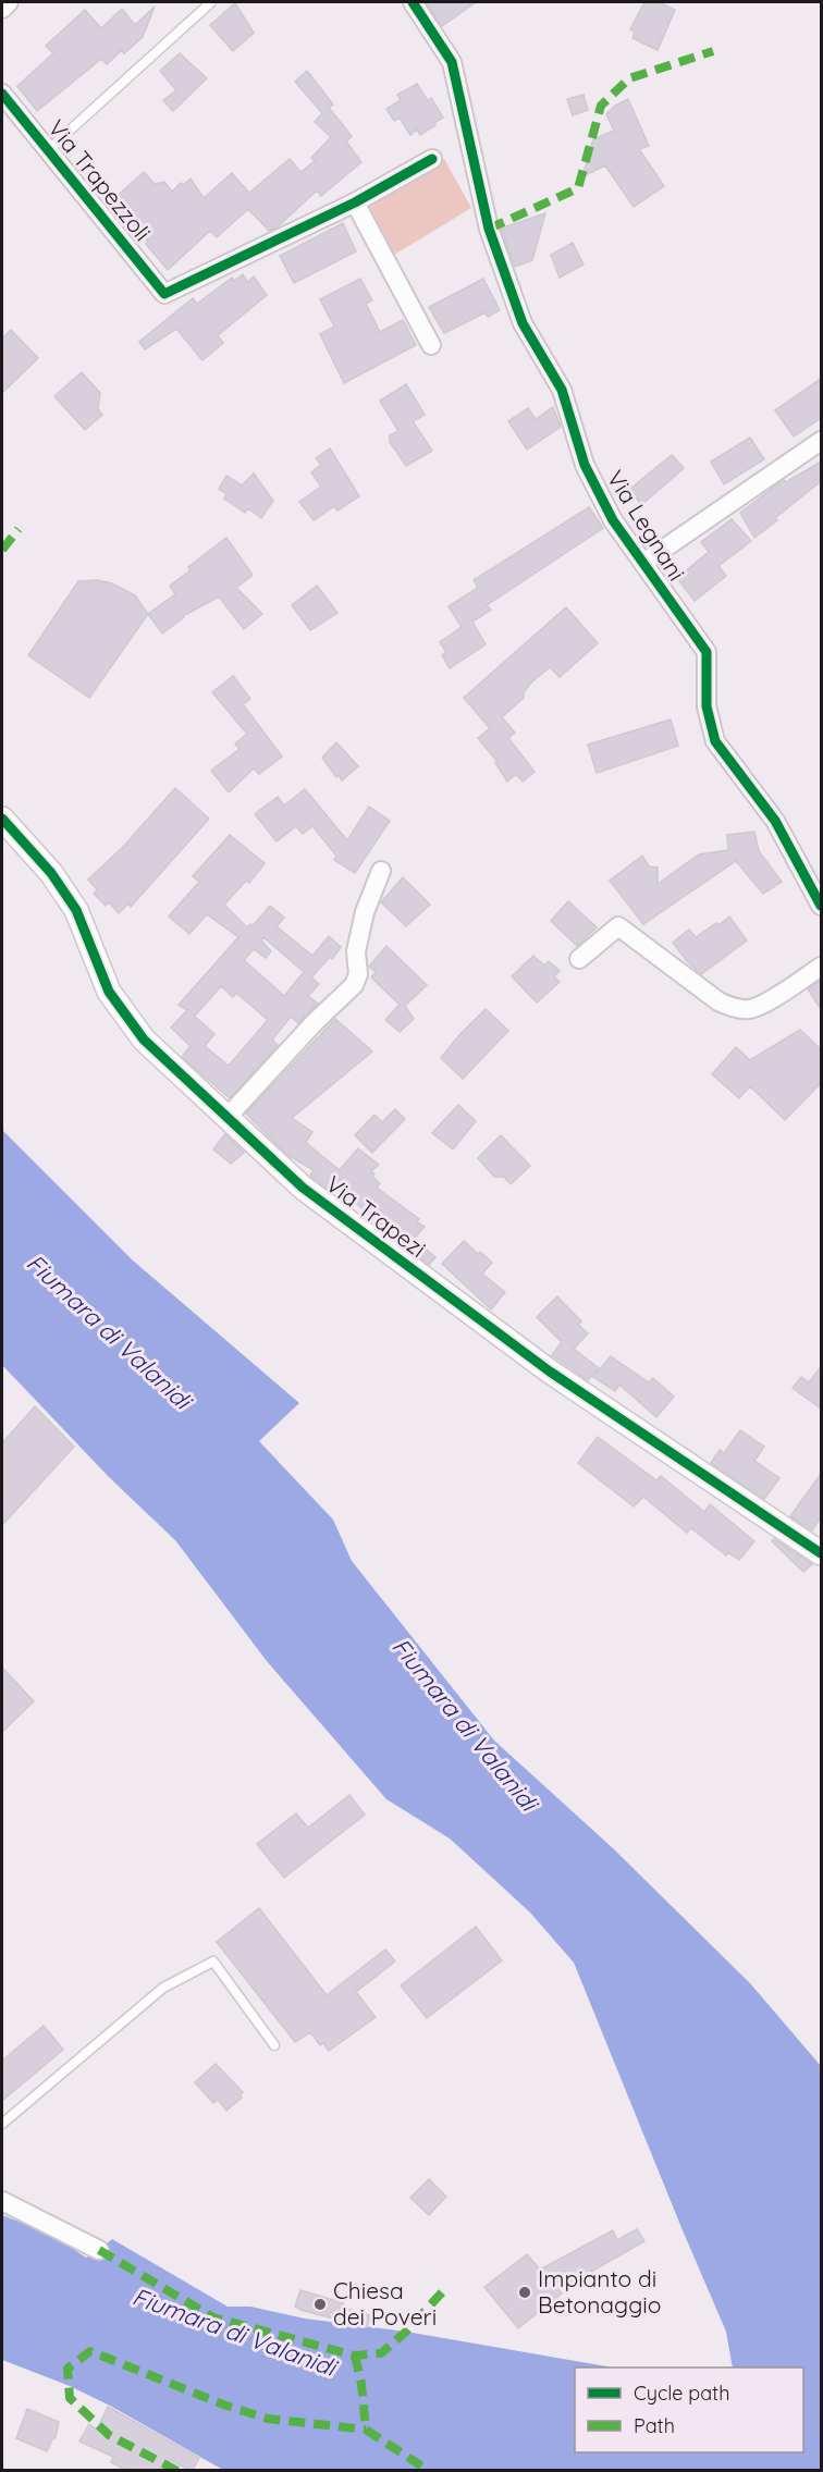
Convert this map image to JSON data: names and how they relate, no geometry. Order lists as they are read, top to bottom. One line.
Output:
{"streets":{"street":["Via Trapezzoli","Via Legnani","Via Trapezi"]},"water":["Fiumara di Valanidi"],"places":["Impianto di Betonaggio","Chiesa dei Poveri"],"legend":["Cycle path","Path"]}
